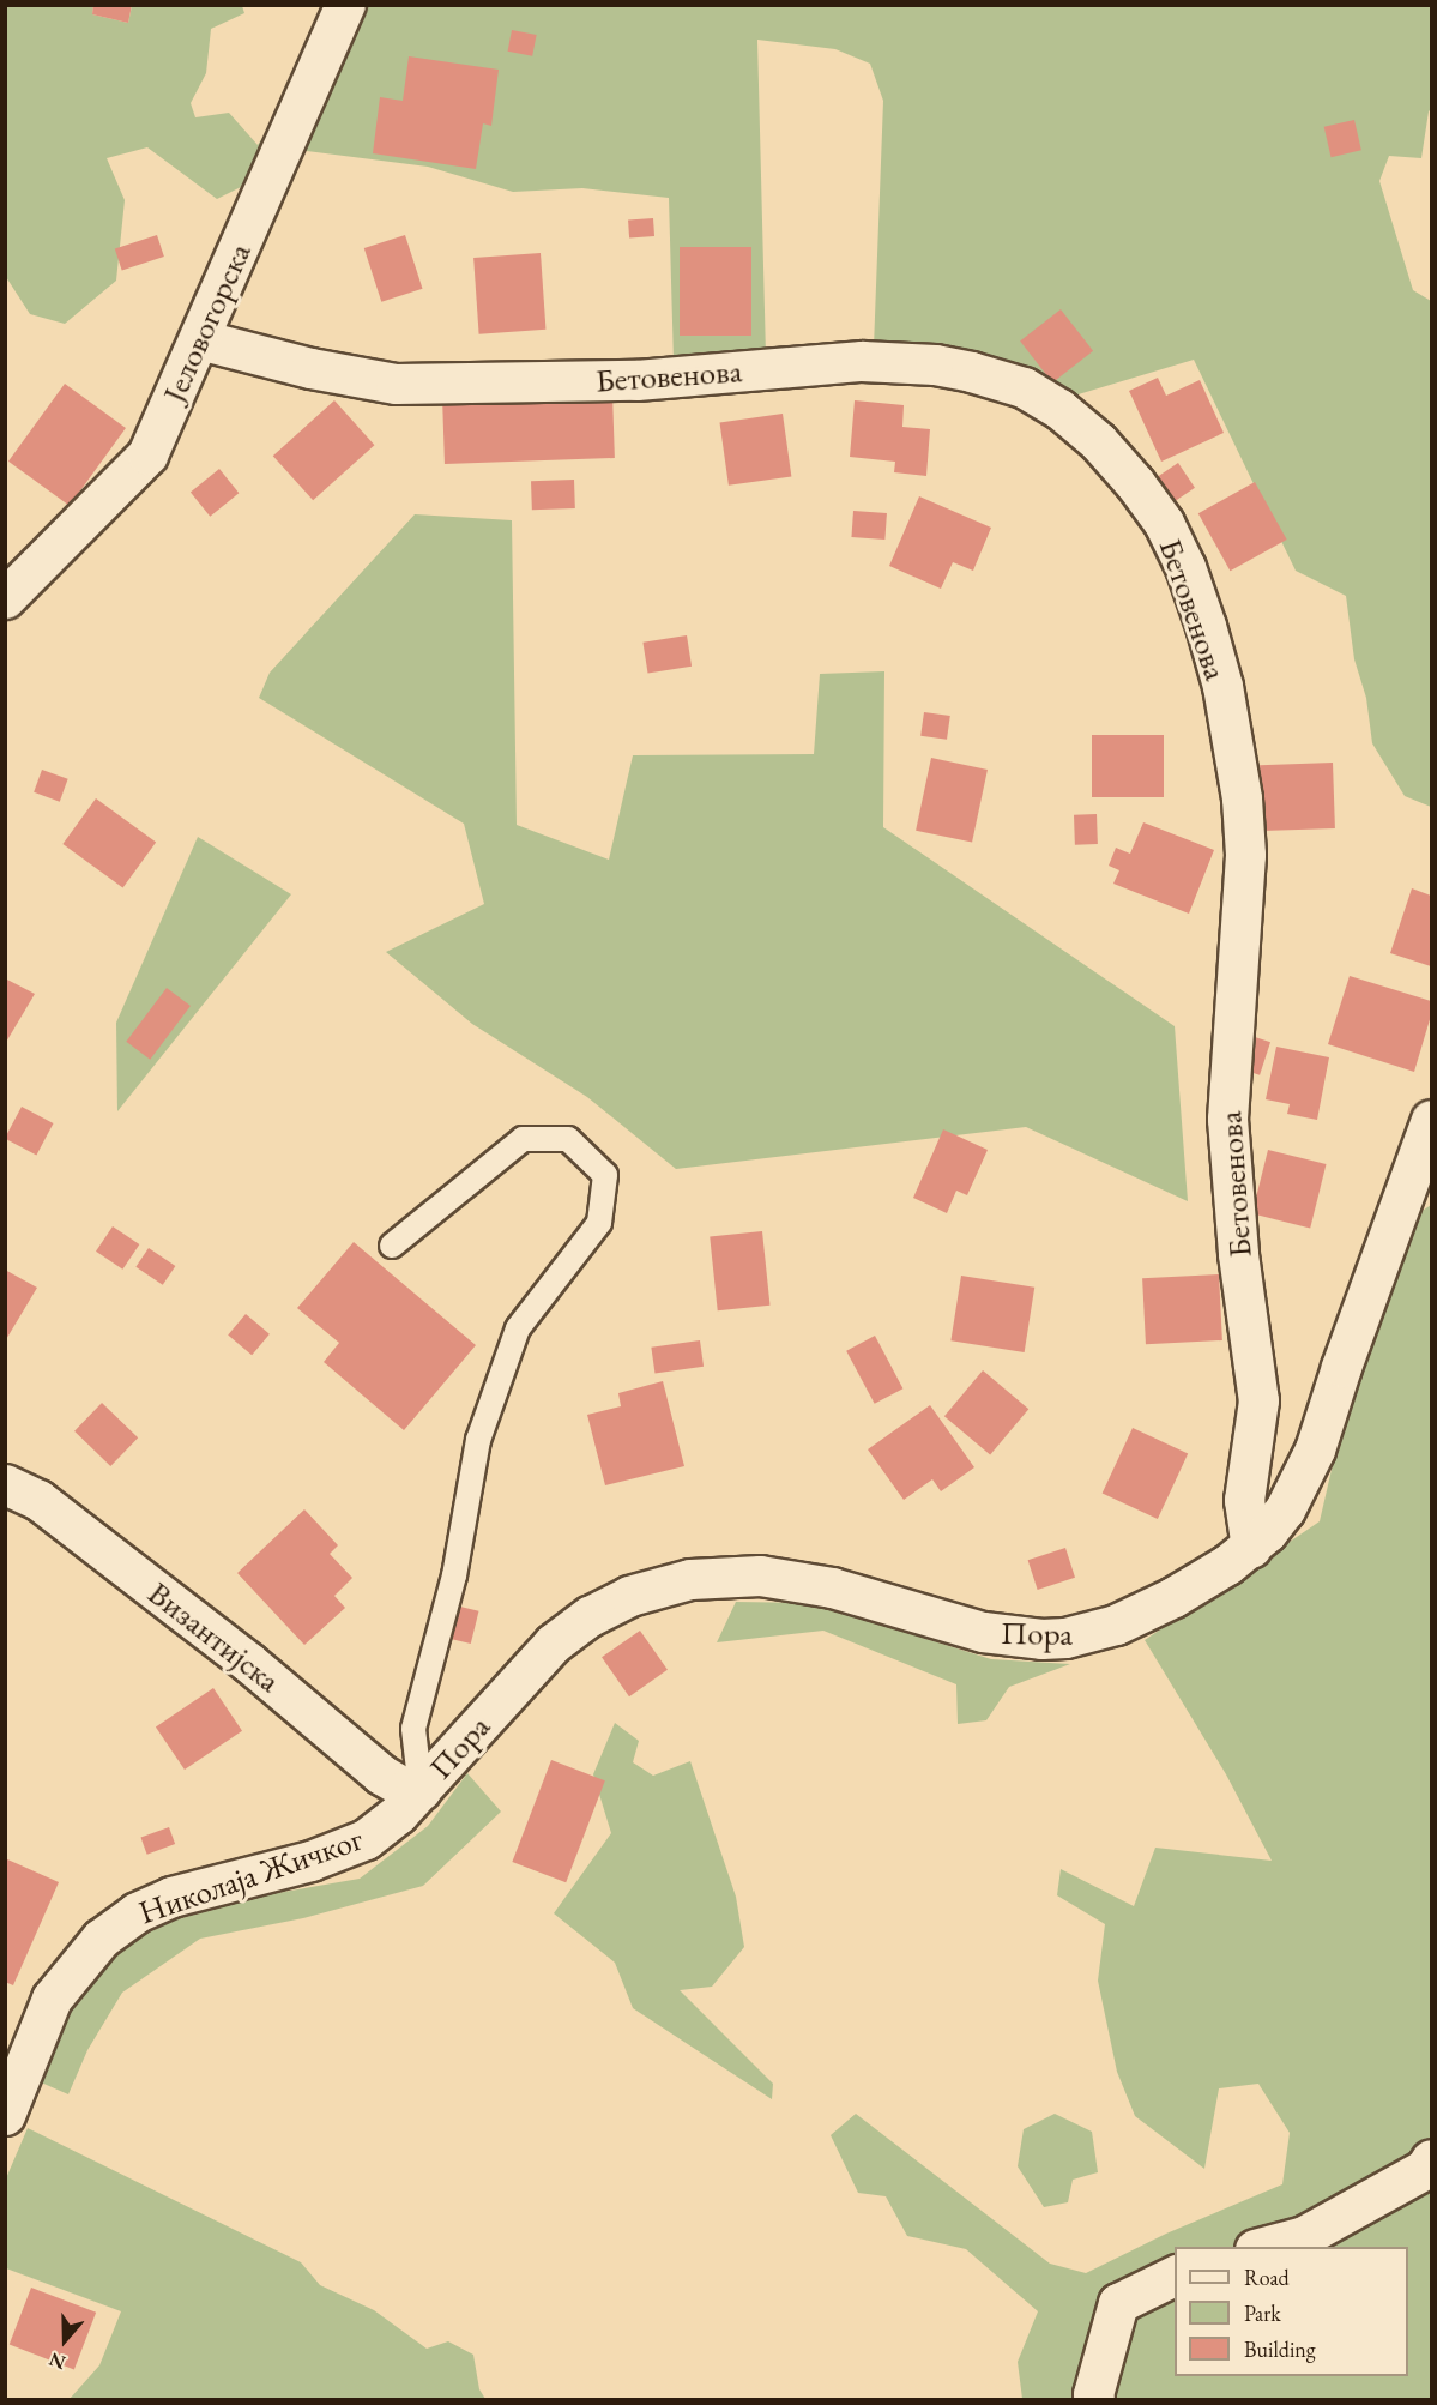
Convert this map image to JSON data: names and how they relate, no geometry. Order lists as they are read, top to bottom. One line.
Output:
{"streets":{"street":["Јеловогорска","Бетовенова","Пора","Византијска","Николаја Жичког"]},"crossings":[["Јеловогорска","Бетовенова"],["Бетовенова","Пора"],["Пора","Византијска"],["Пора","Николаја Жичког"],["Византијска","Николаја Жичког"]],"legend":["Road","Park","Building"],"north":"bottom"}
